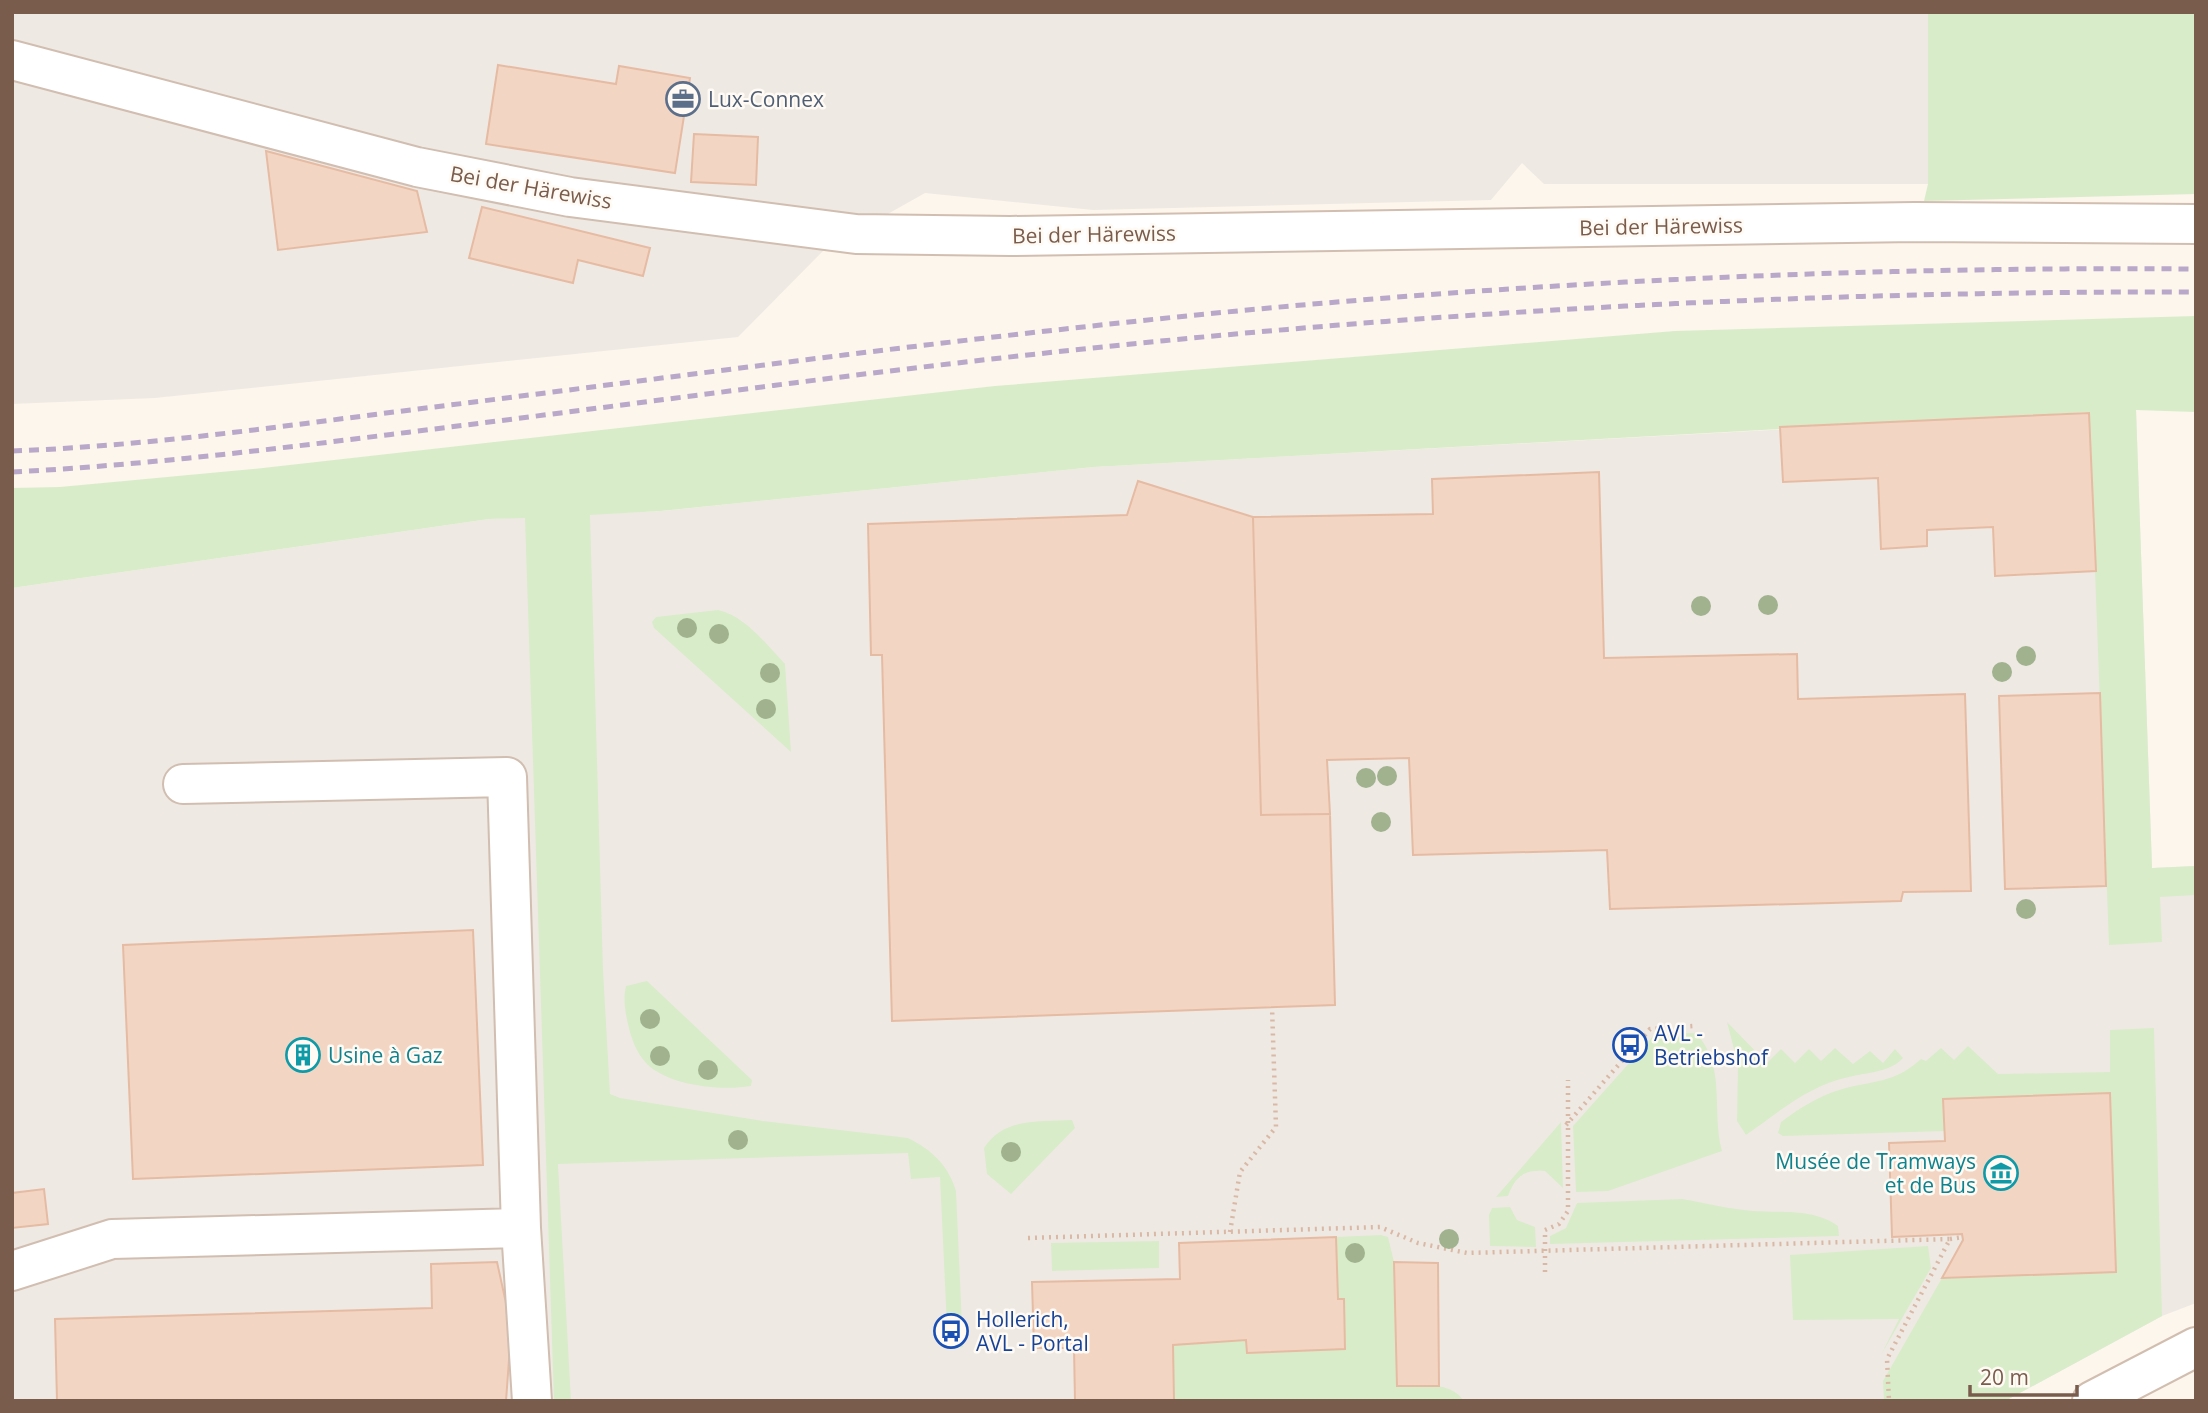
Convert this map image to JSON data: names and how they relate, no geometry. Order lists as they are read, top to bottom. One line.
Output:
{"streets":{"street":["Bei der Härewiss"]},"places":{"office":["Lux-Connex"],"bus stop":["AVL - Betriebshof","Hollerich, AVL - Portal"],"building":["Usine à Gaz"],"museum":["Musée de Tramways et de Bus"]},"scale_bar":"20 m"}
